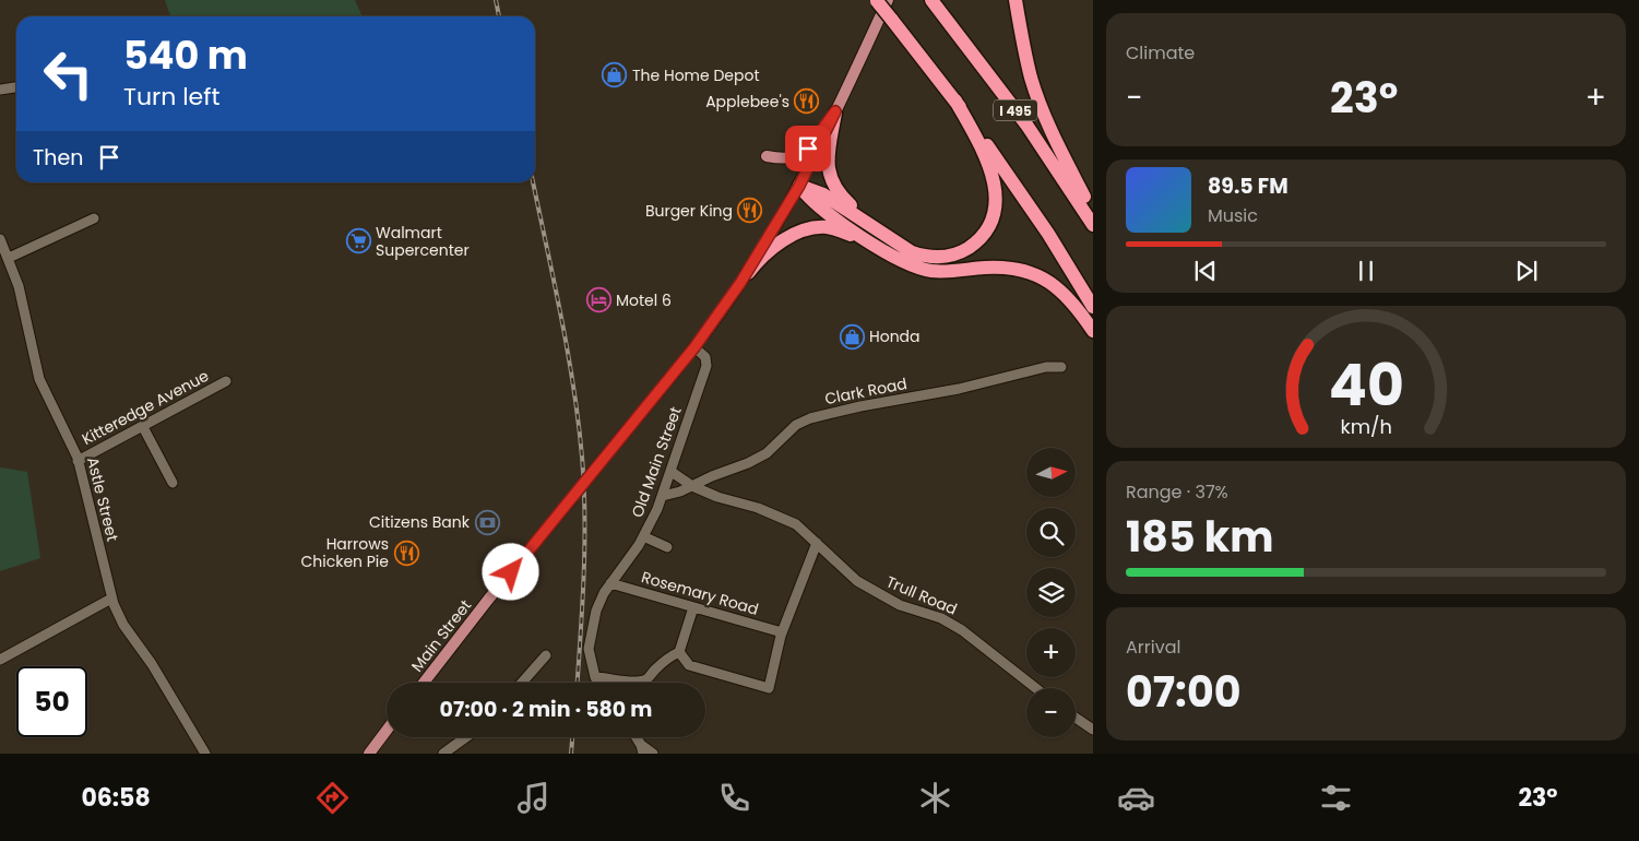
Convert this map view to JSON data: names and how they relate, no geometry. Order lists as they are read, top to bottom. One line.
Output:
{"streets":{"highway":["I 495"],"main road":["Main Street"],"street":["Clark Road","Kitteredge Avenue","Old Main Street","Astle Street","Rosemary Road","Trull Road"]},"crossings":[["I 495","Main Street"],["Clark Road","Trull Road"],["Kitteredge Avenue","Astle Street"],["Old Main Street","Rosemary Road"],["Old Main Street","Trull Road"],["Old Main Street","Main Street"]],"places":{"shop":["The Home Depot","Honda"],"restaurant":["Applebee's","Burger King","Harrows Chicken Pie"],"supermarket":["Walmart Supercenter"],"hotel":["Motel 6"],"bank":["Citizens Bank"]},"north":"right","page":{"tile":["Climate",["Range · 37%","185 km"],["Arrival","07:00"]],"turn":["540 m","Turn left"],"heat":["−","23°","+"],"then":"Then","song":["89.5 FM","Music"],"map_buttons":["+","−"],"limit":"50","trip":"07:00 · 2 min · 580 m","tabs":["06:58","23°"],"gauge":["40","km/h"]}}
